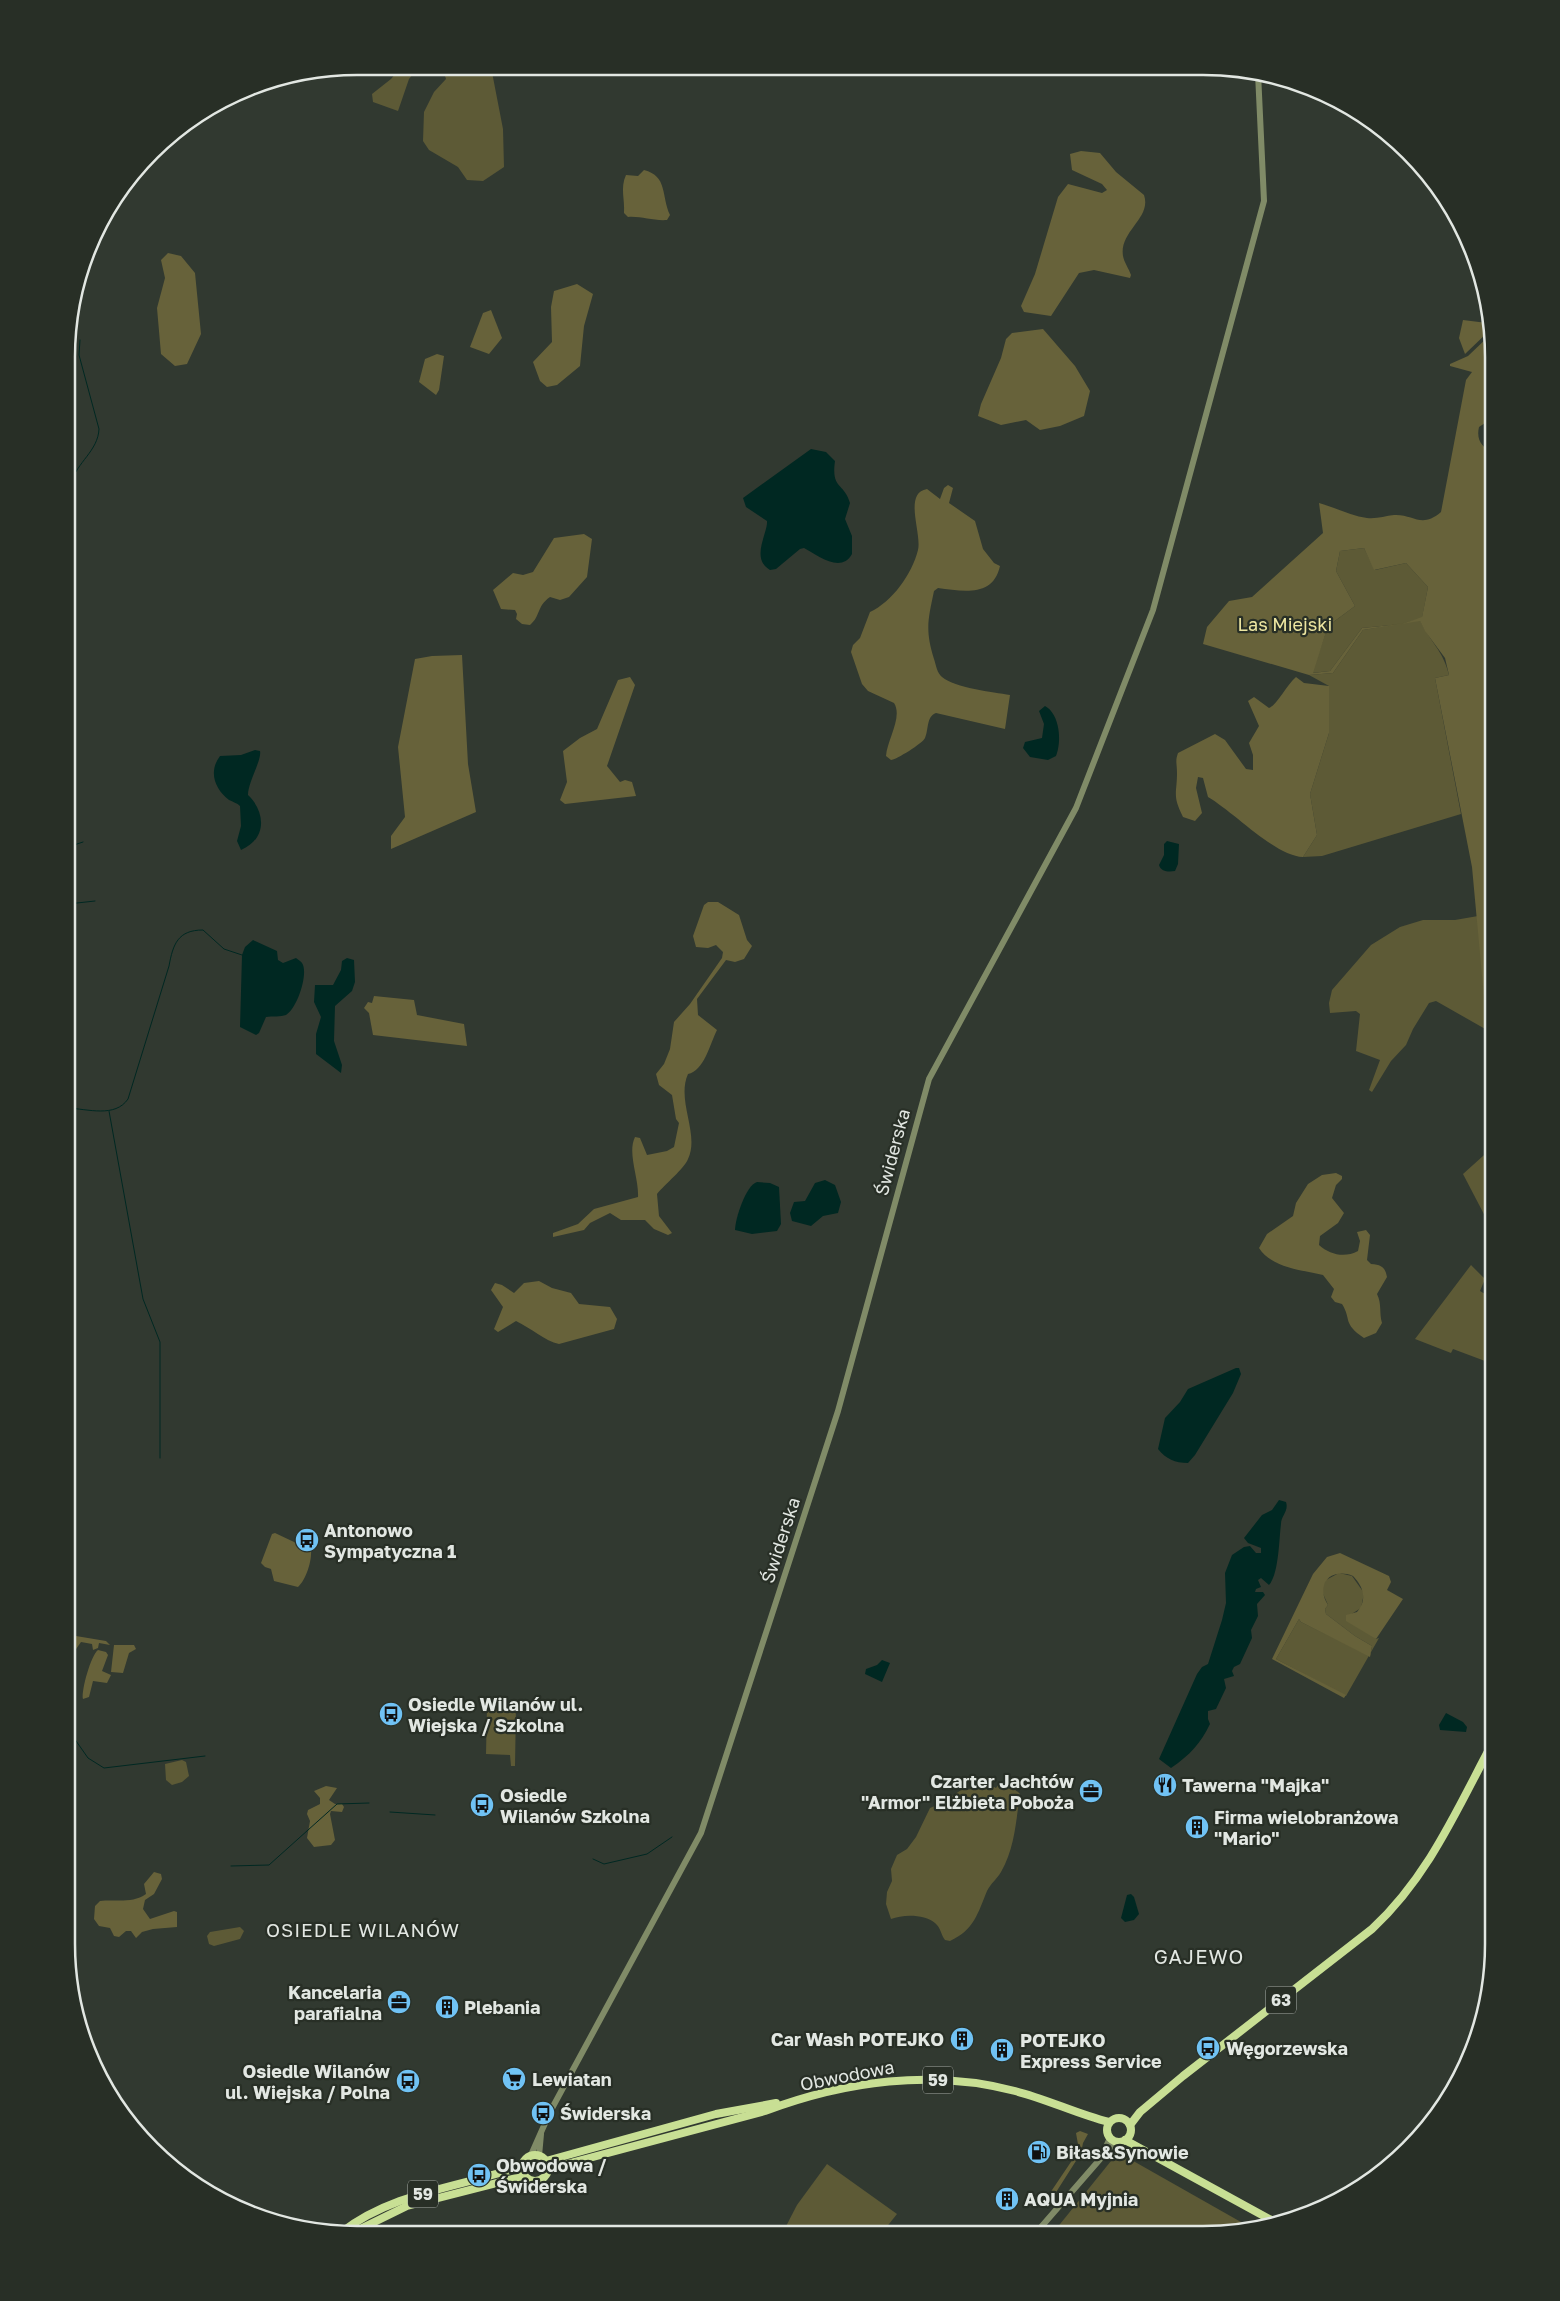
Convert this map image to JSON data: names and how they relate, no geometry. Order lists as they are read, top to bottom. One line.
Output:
{"streets":{"main road":["63","Obwodowa","59"],"street":["Świderska"]},"crossings":[["Świderska","Obwodowa"],["Świderska","59"],["Obwodowa","59"]],"districts":["OSIEDLE WILANÓW","GAJEWO"],"parks":["Las Miejski"],"places":{"bus stop":["Antonowo Sympatyczna 1","Osiedle Wilanów ul. Wiejska / Szkolna","Osiedle Wilanów Szkolna","Węgorzewska","Osiedle Wilanów ul. Wiejska / Polna","Świderska","Obwodowa / Świderska"],"restaurant":["Tawerna \"Majka\""],"office":["Czarter Jachtów \"Armor\" Elżbieta Poboża","Kancelaria parafialna"],"building":["Firma wielobranżowa \"Mario\"","Plebania","Car Wash POTEJKO","POTEJKO Express Service","AQUA Myjnia"],"supermarket":["Lewiatan"],"fuel station":["Biłas&Synowie"]}}
